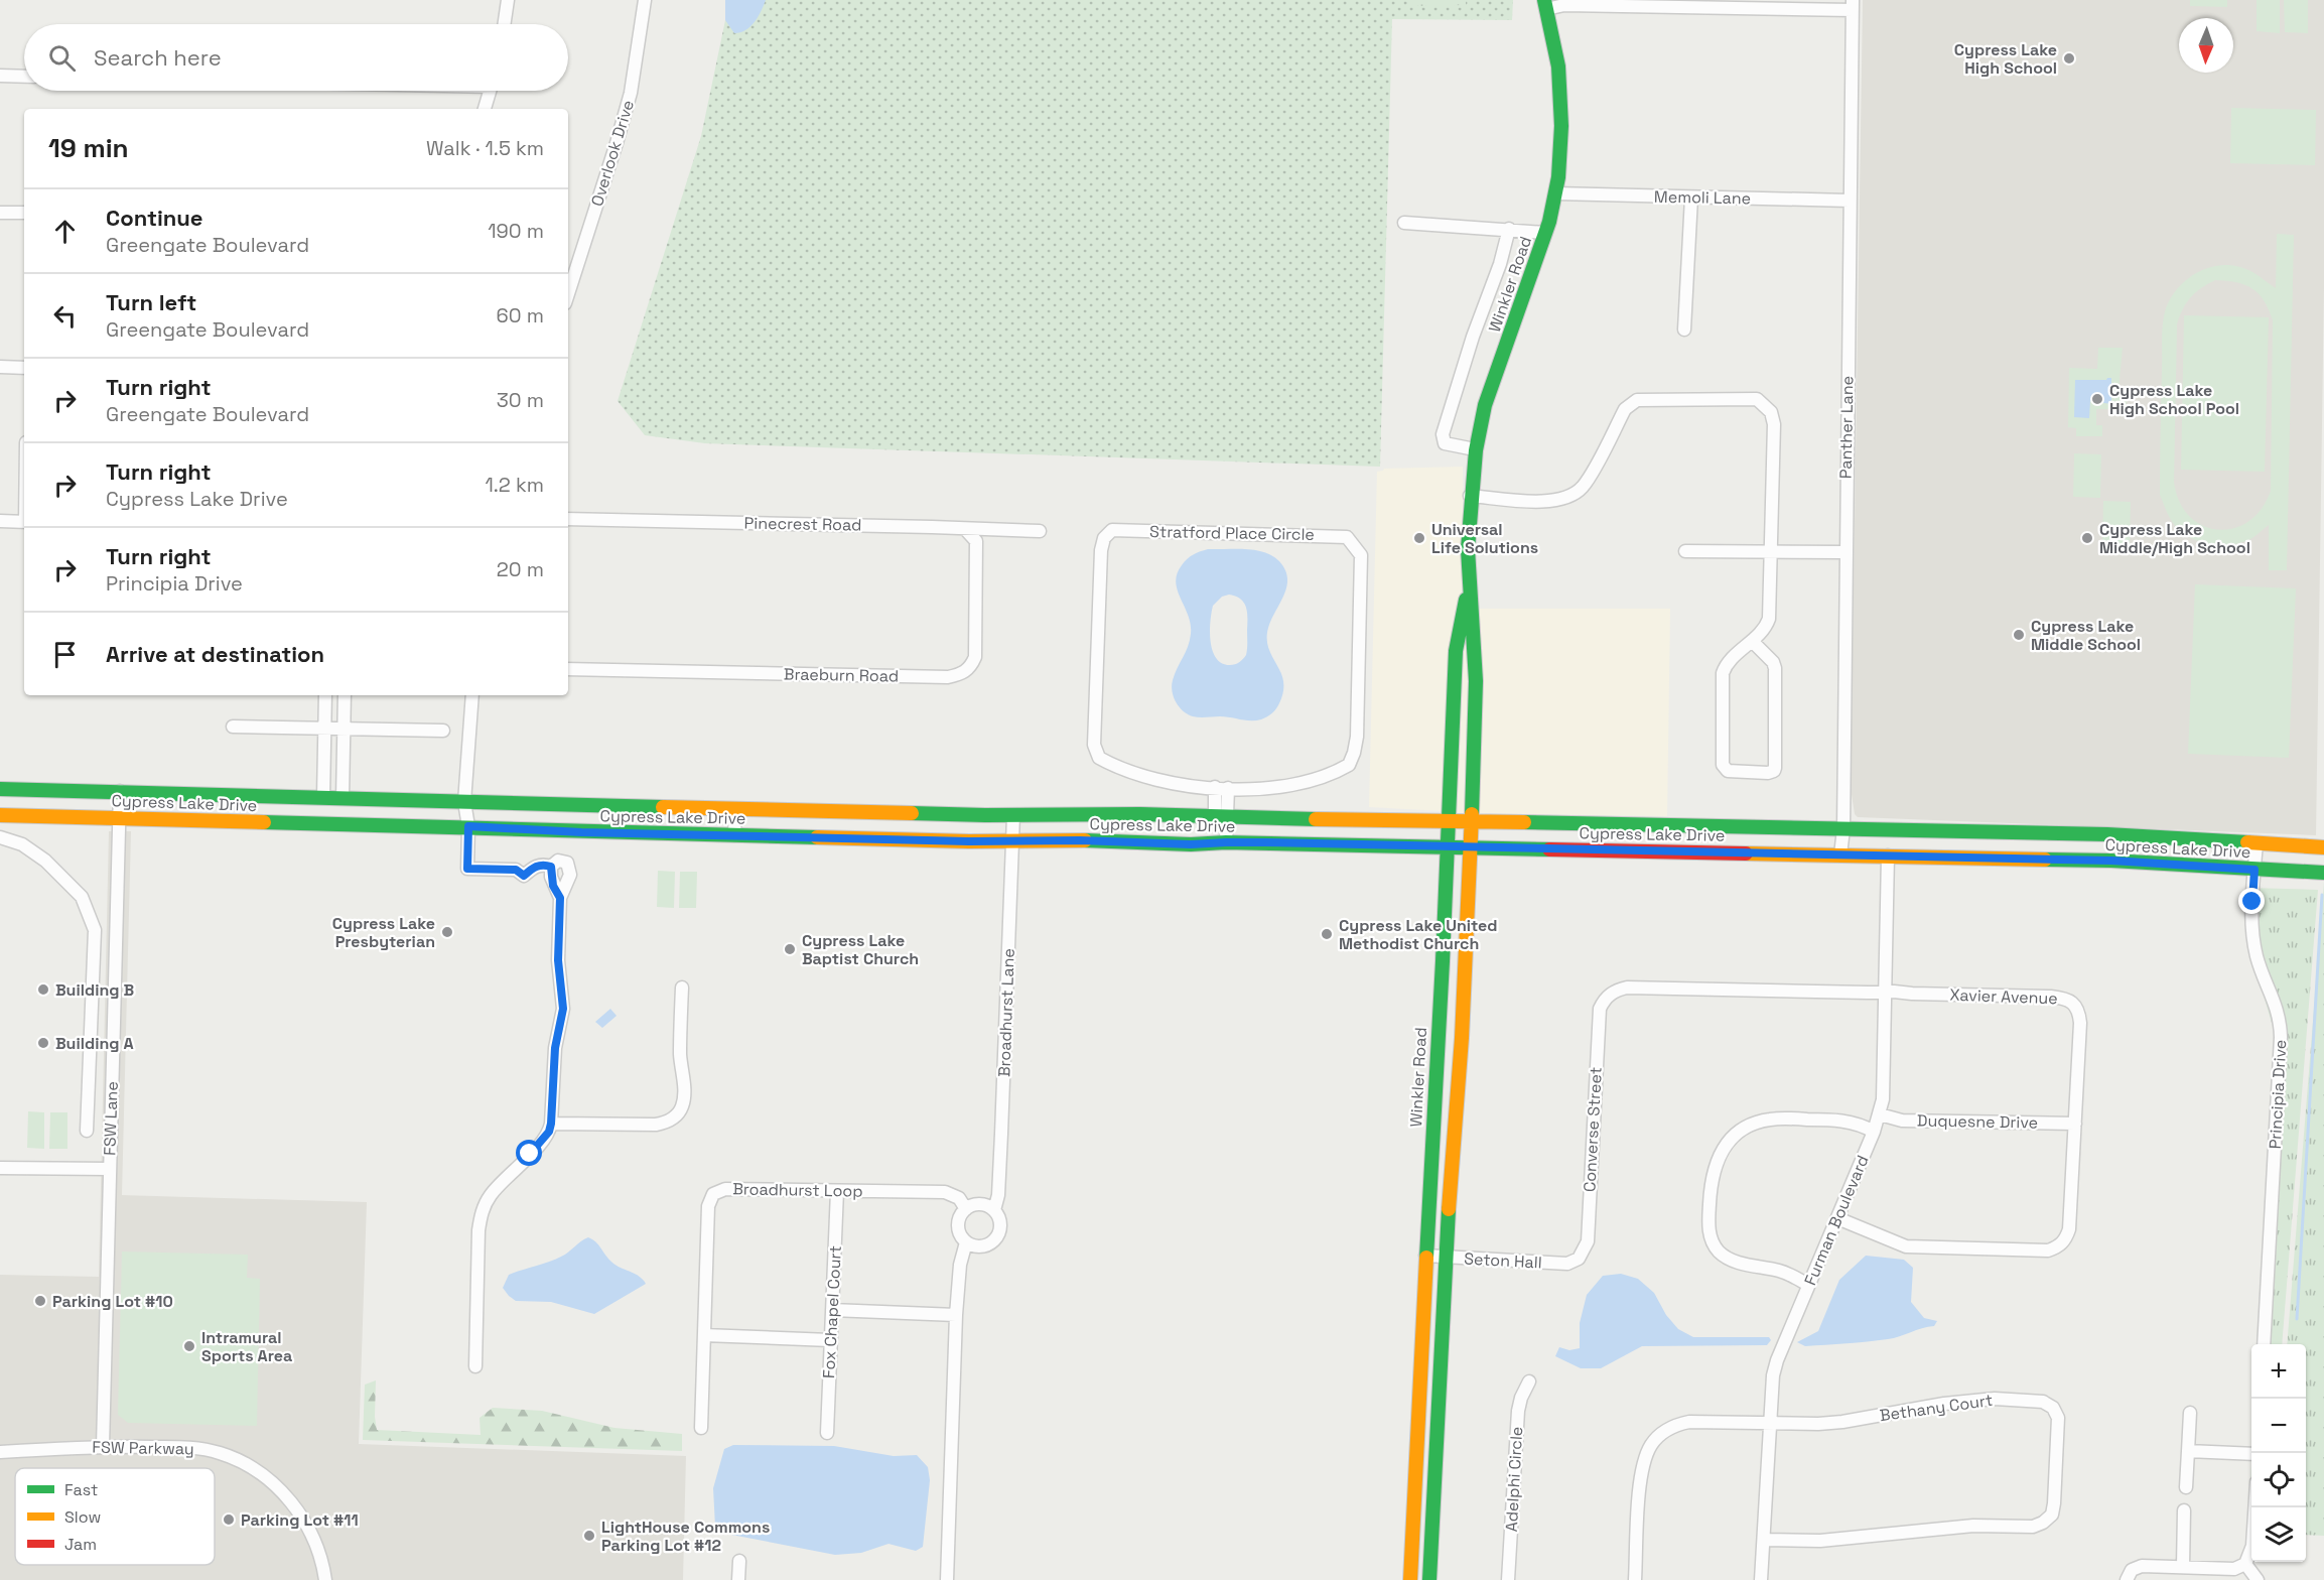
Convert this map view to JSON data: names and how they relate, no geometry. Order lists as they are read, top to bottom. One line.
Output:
{"streets":{"main road":["Winkler Road","Cypress Lake Drive"],"street":["Overlook Drive","Memoli Lane","Panther Lane","Pinecrest Road","Stratford Place Circle","Braeburn Road","Xavier Avenue","Broadhurst Lane","Principia Drive","FSW Lane","Duquesne Drive","Converse Street","Broadhurst Loop","Furman Boulevard","Seton Hall","Fox Chapel Court","Bethany Court","FSW Parkway","Adelphi Circle"]},"crossings":[["Memoli Lane","Winkler Road"],["Memoli Lane","Panther Lane"],["Winkler Road","Cypress Lake Drive"],["Winkler Road","Seton Hall"],["Panther Lane","Cypress Lake Drive"],["Pinecrest Road","Braeburn Road"],["Cypress Lake Drive","Broadhurst Lane"],["Cypress Lake Drive","Principia Drive"],["Cypress Lake Drive","FSW Lane"],["Cypress Lake Drive","Furman Boulevard"],["Xavier Avenue","Duquesne Drive"],["Xavier Avenue","Converse Street"],["Xavier Avenue","Furman Boulevard"],["Broadhurst Lane","Broadhurst Loop"],["FSW Lane","FSW Parkway"],["Duquesne Drive","Furman Boulevard"],["Converse Street","Seton Hall"],["Broadhurst Loop","Fox Chapel Court"],["Furman Boulevard","Bethany Court"]],"places":["Cypress Lake High School","Cypress Lake High School Pool","Universal Life Solutions","Cypress Lake Middle/High School","Cypress Lake Middle School","Cypress Lake Presbyterian","Cypress Lake United Methodist Church","Cypress Lake Baptist Church","Building B","Building A","Parking Lot #10","Intramural Sports Area","Parking Lot #11","LightHouse Commons Parking Lot #12"],"legend":["Fast","Slow","Jam"],"north":"bottom","page":{"search":"Search here","heading":["19 min","Walk · 1.5 km"],"list":[["Continue","Greengate Boulevard","190 m"],["Turn left","Greengate Boulevard","60 m"],["Turn right","Greengate Boulevard","30 m"],["Turn right","Cypress Lake Drive","1.2 km"],["Turn right","Principia Drive","20 m"],"Arrive at destination"],"map_buttons":["+","−"]}}
